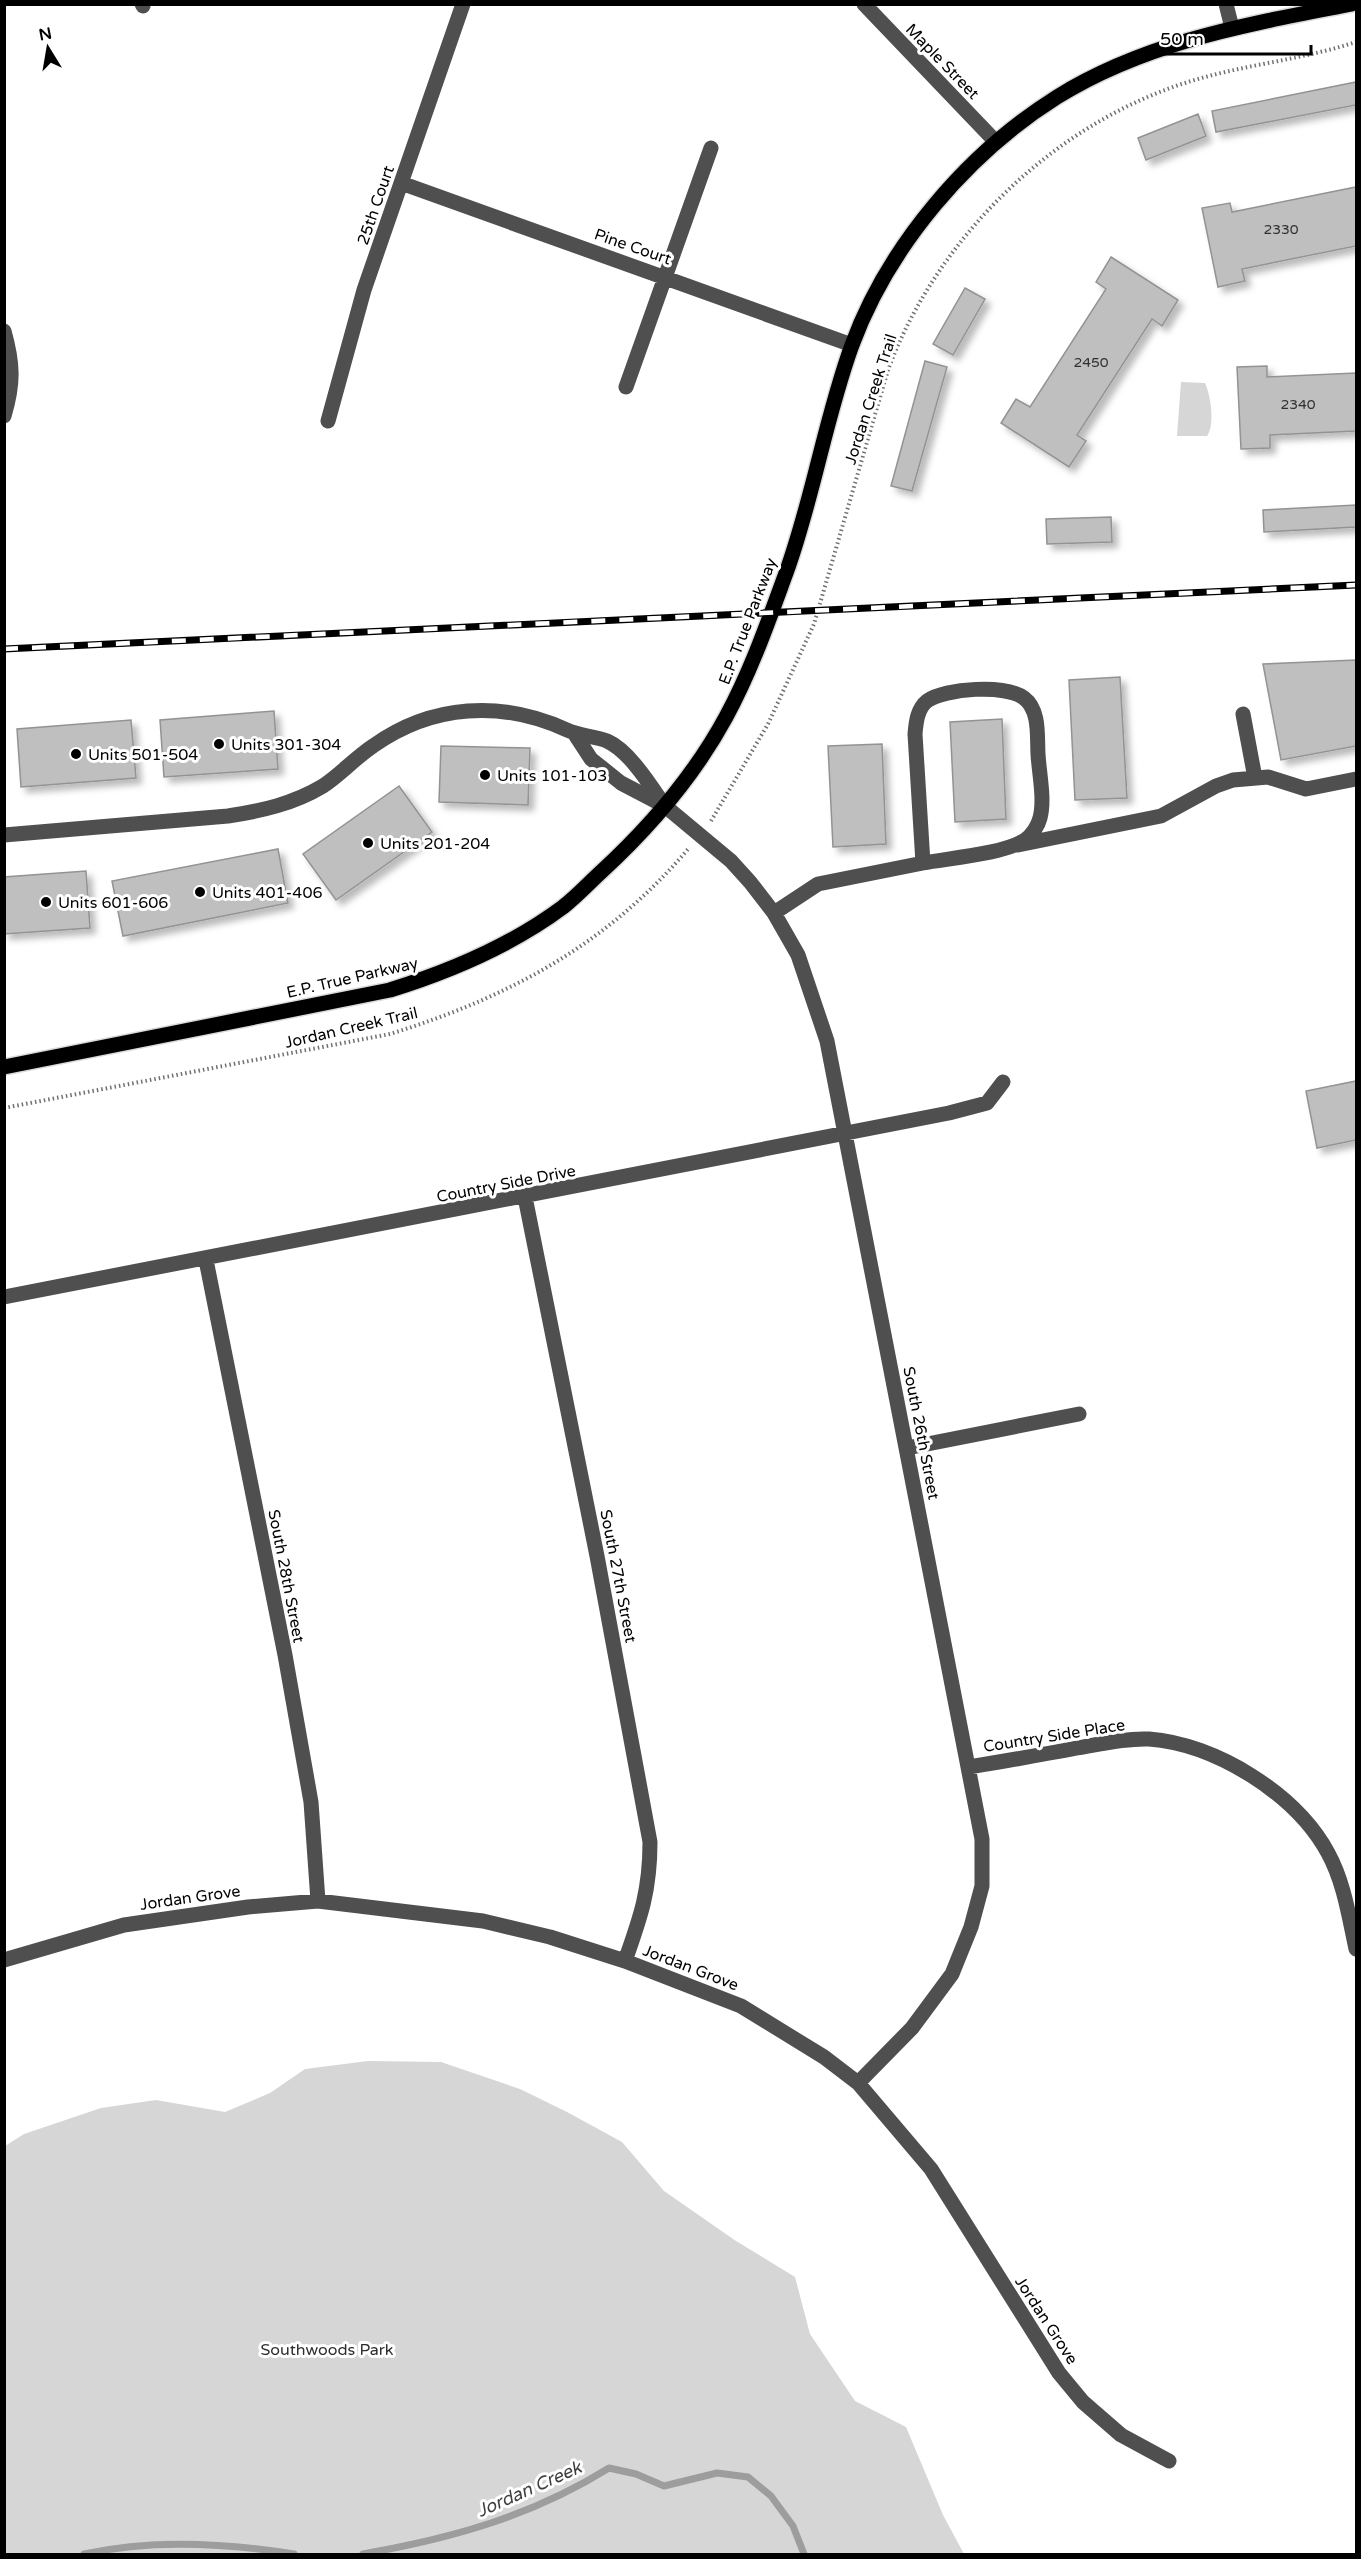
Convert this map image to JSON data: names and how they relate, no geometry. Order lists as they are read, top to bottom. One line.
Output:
{"streets":{"main road":["E.P. True Parkway"],"street":["Maple Street","25th Court","Pine Court","Country Side Drive","South 26th Street","South 28th Street","South 27th Street","Country Side Place","Jordan Grove"],"path":["Jordan Creek Trail"]},"crossings":[["Maple Street","E.P. True Parkway"],["25th Court","Pine Court"],["Pine Court","E.P. True Parkway"],["E.P. True Parkway","South 26th Street"],["Country Side Drive","South 26th Street"],["Country Side Drive","South 28th Street"],["Country Side Drive","South 27th Street"],["South 26th Street","Country Side Place"],["South 26th Street","Jordan Grove"],["South 28th Street","Jordan Grove"],["South 27th Street","Jordan Grove"]],"water":["Jordan Creek"],"parks":["Southwoods Park"],"places":["Units 301-304","Units 501-504","Units 101-103","Units 201-204","Units 401-406","Units 601-606"],"house_numbers":["2330","2450","2340"],"scale_bar":"50 m","north":"top"}
